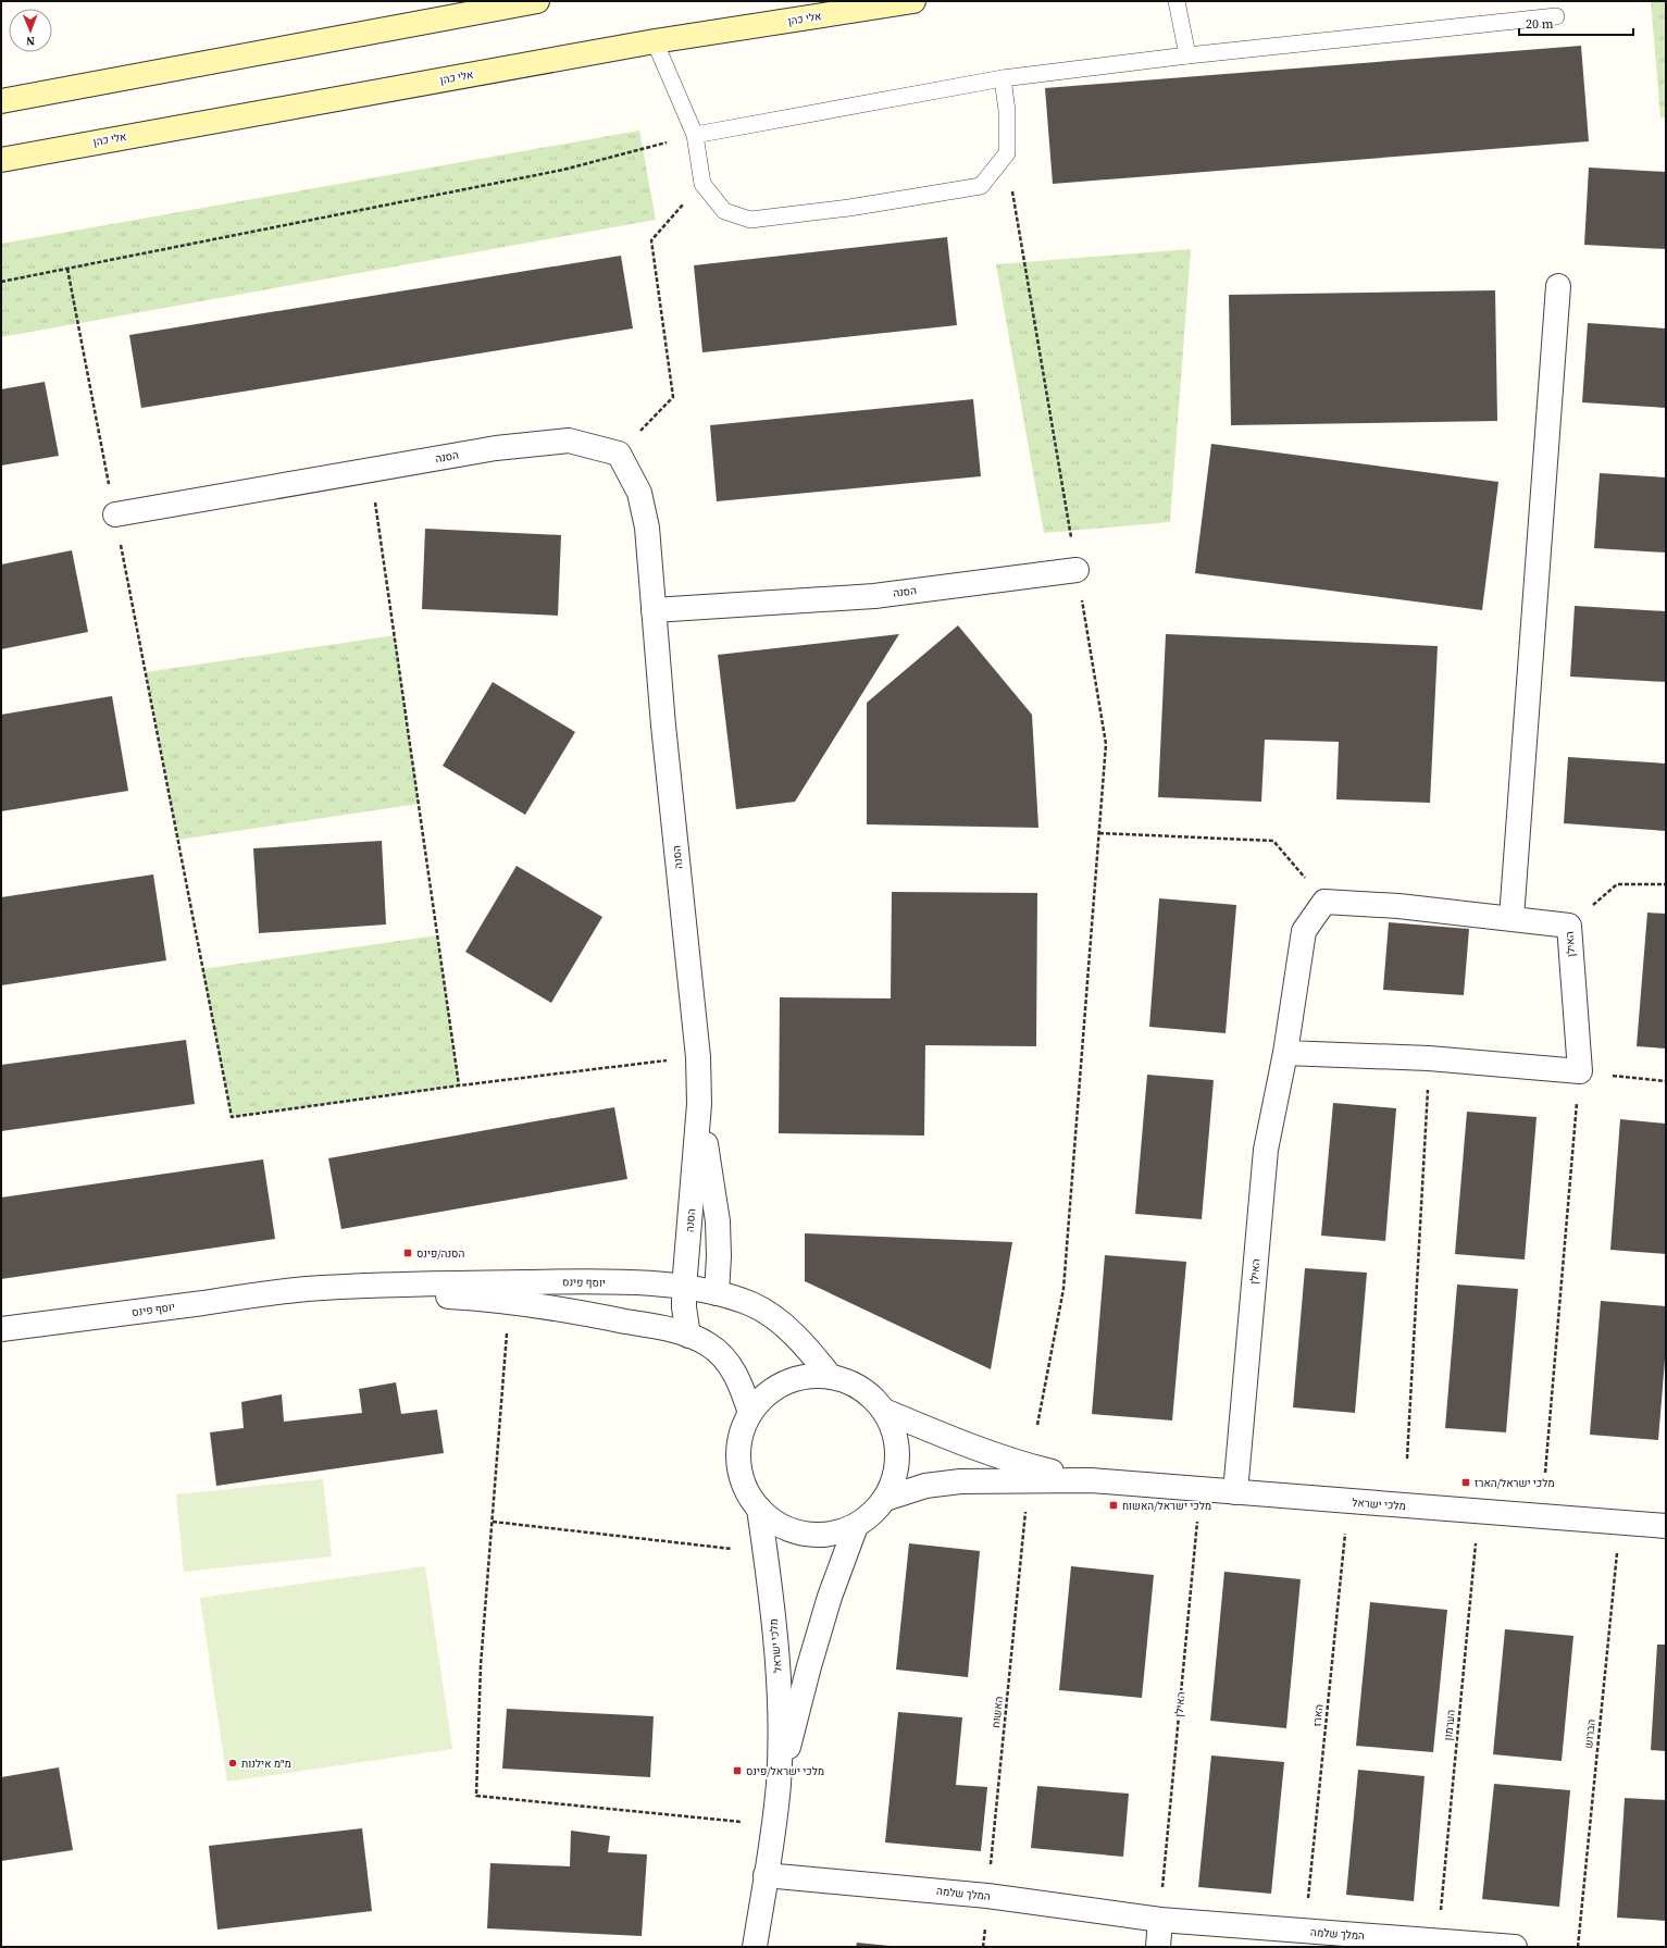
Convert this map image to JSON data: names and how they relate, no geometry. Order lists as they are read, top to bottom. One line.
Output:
{"streets":{"street":["אלי כהן","הסנה","האילן","יוסף פינס","מלכי ישראל","המלך שלמה"],"path":["האשוח","הארז","הערמון","הברוש"]},"crossings":[["הסנה","יוסף פינס"],["האילן","מלכי ישראל"],["האילן","המלך שלמה"],["מלכי ישראל","האשוח"],["מלכי ישראל","הארז"],["מלכי ישראל","הערמון"],["מלכי ישראל","הברוש"],["מלכי ישראל","המלך שלמה"],["האשוח","המלך שלמה"],["הארז","המלך שלמה"],["הערמון","המלך שלמה"]],"places":{"transit":["הסנה/פינס","מלכי ישראל/הארז","מלכי ישראל/האשוח","מלכי ישראל/פינס"],"other":["מ\"מ אילנות"]},"scale_bar":"20 m","north":"bottom"}
